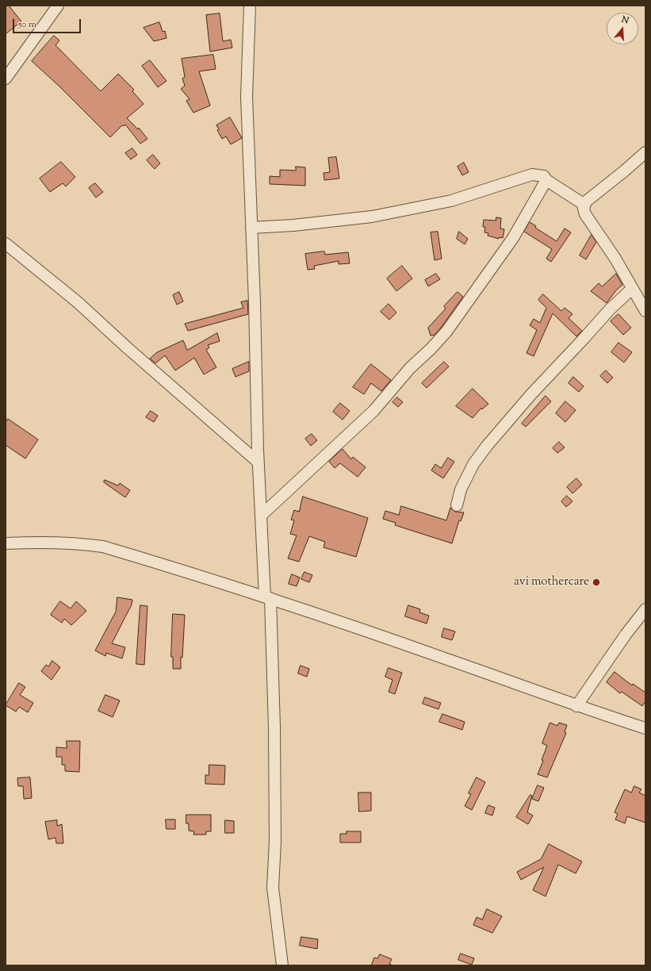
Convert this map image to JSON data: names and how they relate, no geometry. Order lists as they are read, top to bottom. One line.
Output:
{"places":["avi mothercare"],"scale_bar":"50 m","north":"top"}
